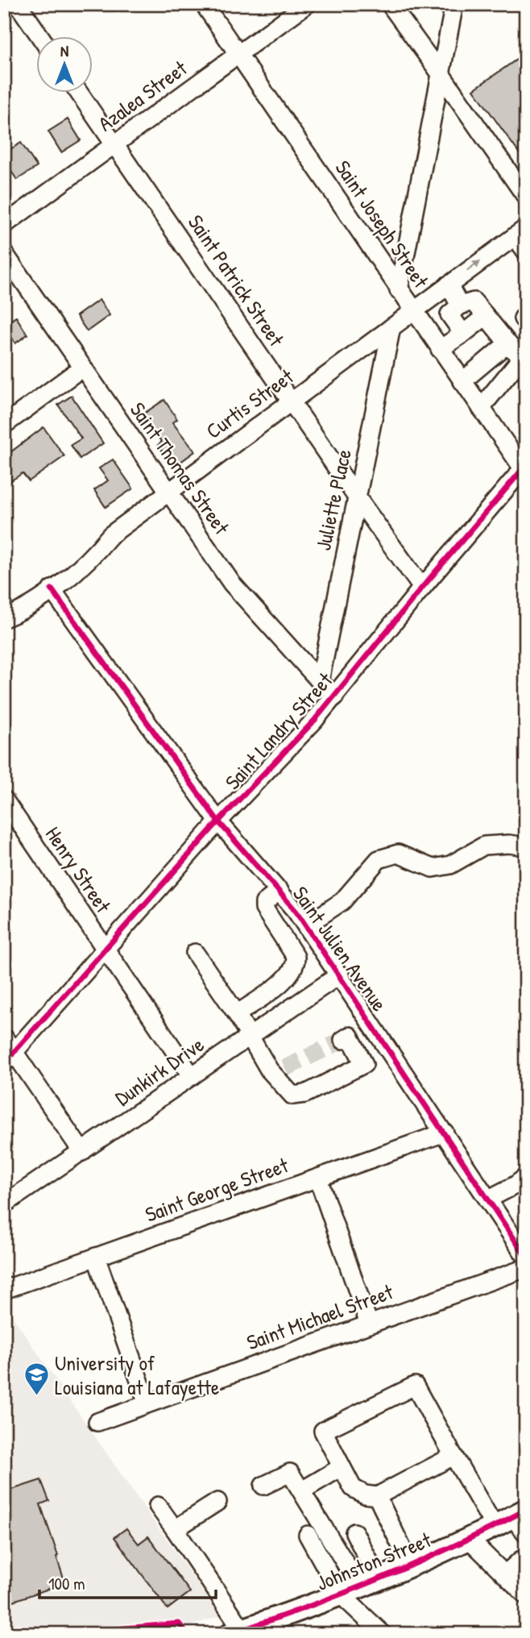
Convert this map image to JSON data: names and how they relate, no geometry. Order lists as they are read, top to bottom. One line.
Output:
{"streets":{"main road":["Johnston Street"],"street":["Azalea Street","Saint Joseph Street","Saint Patrick Street","Curtis Street","Saint Thomas Street","Juliette Place","Saint Landry Street","Henry Street","Saint Julien Avenue","Dunkirk Drive","Saint George Street","Saint Michael Street"]},"crossings":[["Azalea Street","Saint Joseph Street"],["Azalea Street","Saint Patrick Street"],["Saint Joseph Street","Curtis Street"],["Saint Joseph Street","Saint Landry Street"],["Saint Patrick Street","Curtis Street"],["Saint Patrick Street","Juliette Place"],["Saint Patrick Street","Saint Landry Street"],["Curtis Street","Saint Thomas Street"],["Curtis Street","Juliette Place"],["Curtis Street","Saint Julien Avenue"],["Saint Thomas Street","Juliette Place"],["Saint Thomas Street","Saint Landry Street"],["Saint Landry Street","Henry Street"],["Saint Landry Street","Saint Julien Avenue"],["Henry Street","Dunkirk Drive"],["Saint Julien Avenue","Dunkirk Drive"],["Saint Julien Avenue","Saint George Street"]],"places":{"school or university":["University of Louisiana at Lafayette"]},"scale_bar":"100 m","north":"top"}
